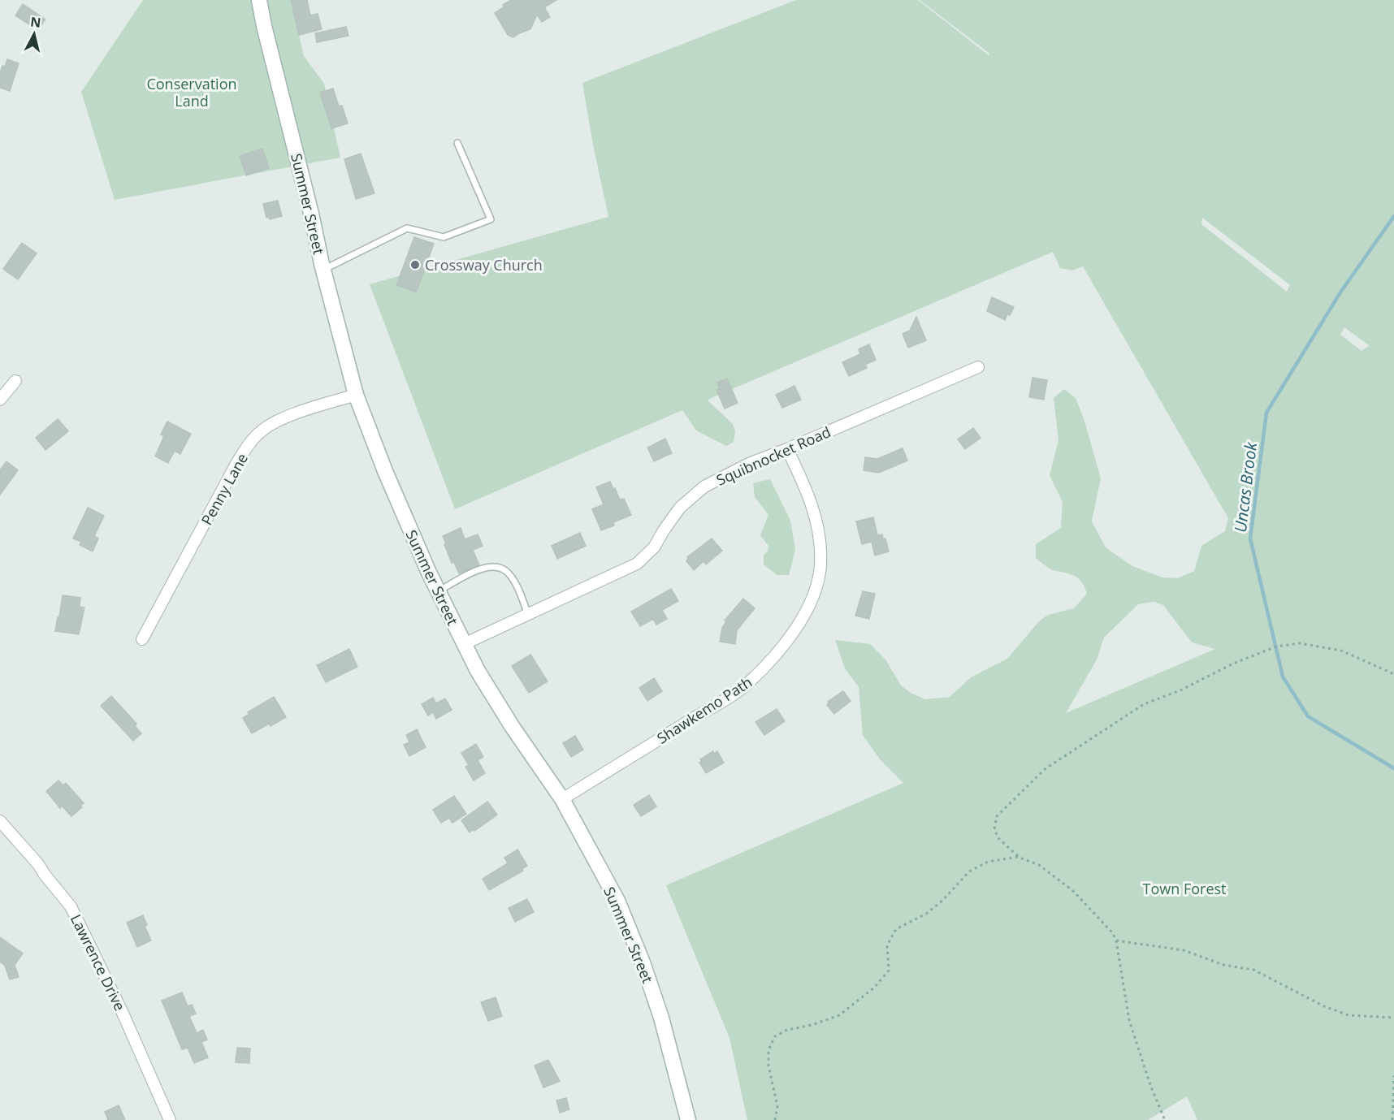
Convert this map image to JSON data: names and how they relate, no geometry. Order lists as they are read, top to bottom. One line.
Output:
{"streets":{"main road":["Summer Street"],"street":["Squibnocket Road","Penny Lane","Shawkemo Path","Lawrence Drive"]},"crossings":[["Summer Street","Squibnocket Road"],["Summer Street","Penny Lane"],["Summer Street","Shawkemo Path"],["Squibnocket Road","Shawkemo Path"]],"water":["Uncas Brook"],"parks":["Conservation Land","Town Forest"],"places":["Crossway Church"],"north":"top"}
